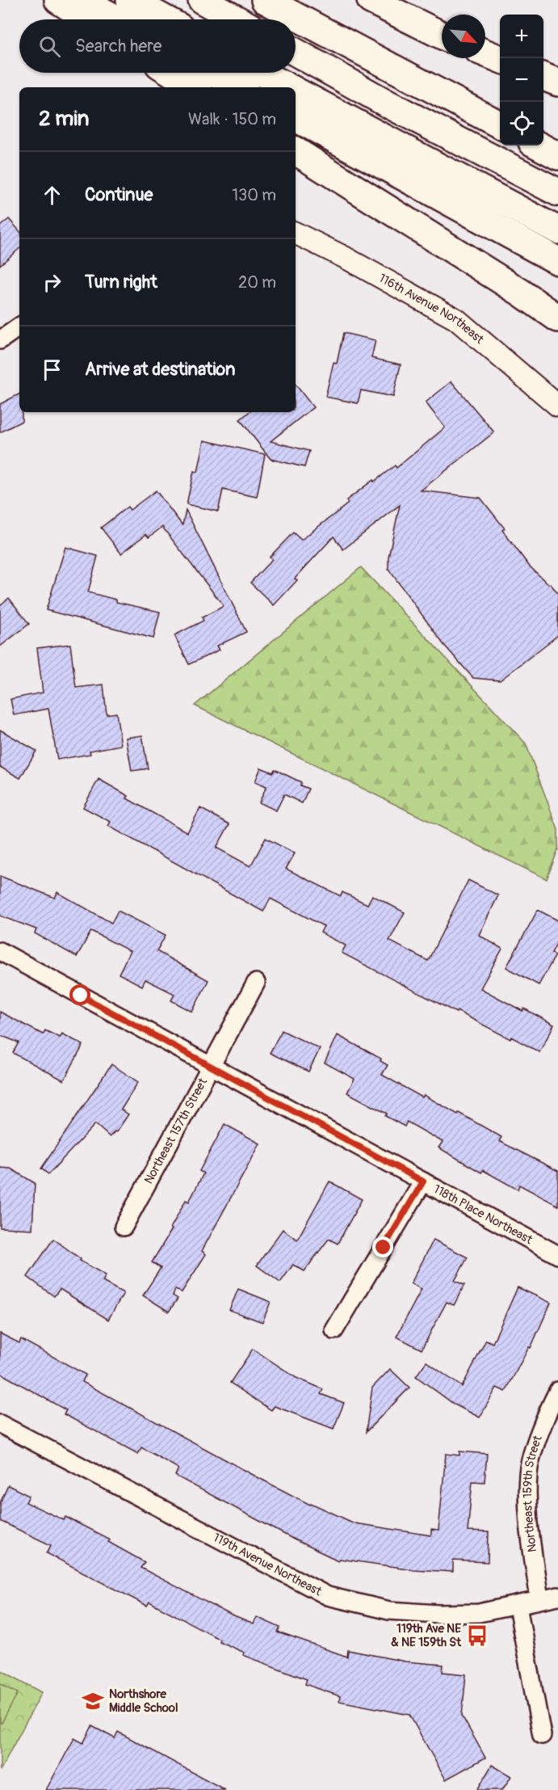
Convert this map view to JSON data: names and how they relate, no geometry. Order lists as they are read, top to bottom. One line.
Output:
{"streets":{"street":["116th Avenue Northeast","Northeast 157th Street","118th Place Northeast","Northeast 159th Street","119th Avenue Northeast"]},"crossings":[["Northeast 157th Street","118th Place Northeast"],["Northeast 159th Street","119th Avenue Northeast"]],"places":{"bus stop":["119th Ave NE & NE 159th St"],"school or university":["Northshore Middle School"]},"north":"bottom right","page":{"map_buttons":["+","−"],"search":"Search here","heading":["2 min","Walk · 150 m"],"list":[["Continue","130 m"],["Turn right","20 m"],"Arrive at destination"]}}
